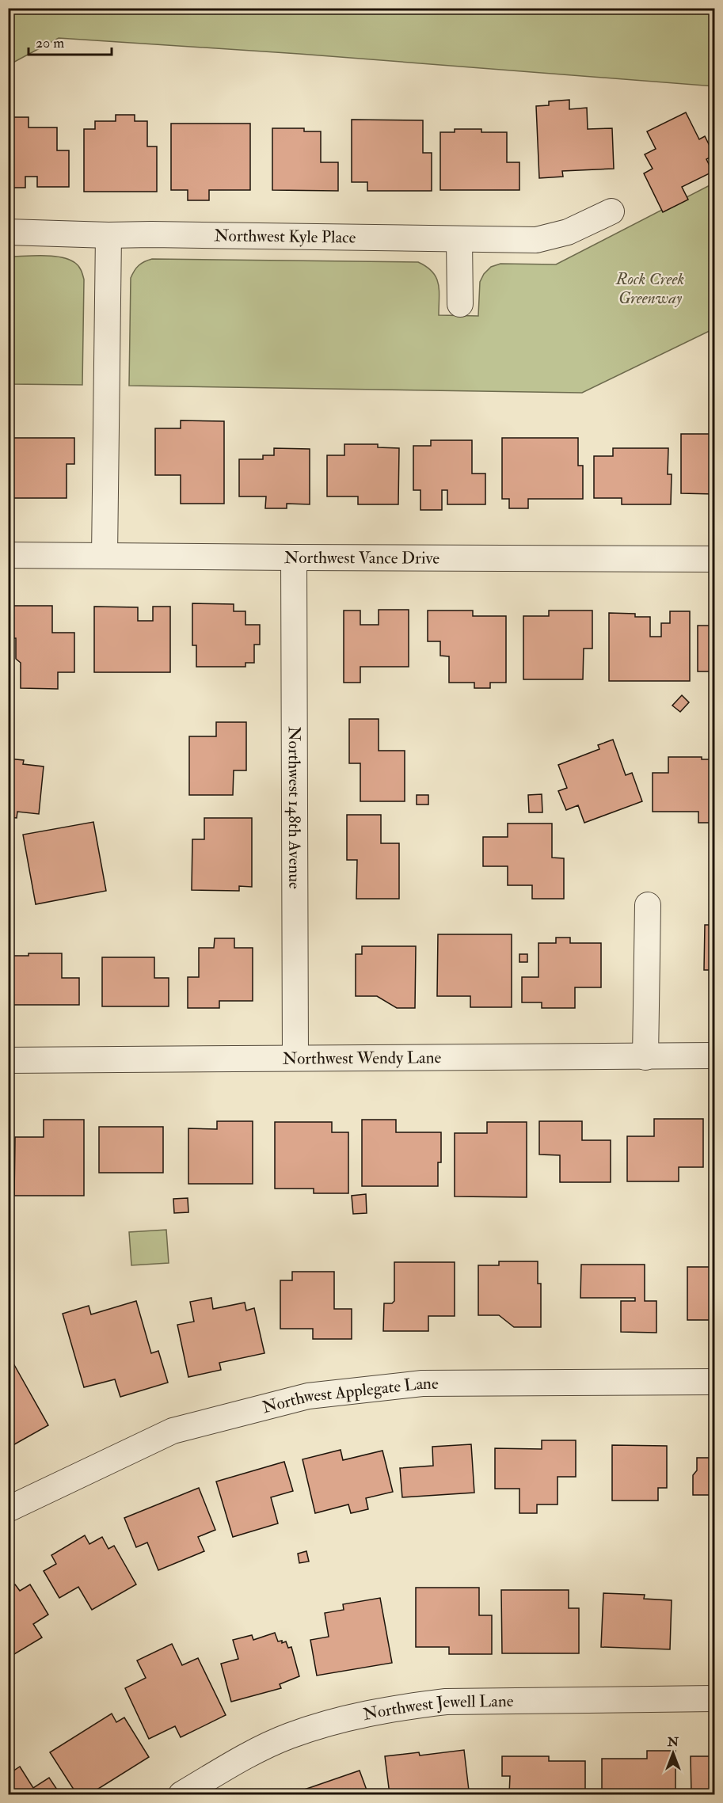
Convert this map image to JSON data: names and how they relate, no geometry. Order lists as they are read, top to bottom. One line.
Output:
{"streets":{"street":["Northwest Kyle Place","Northwest Vance Drive","Northwest 148th Avenue","Northwest Wendy Lane","Northwest Applegate Lane","Northwest Jewell Lane"]},"crossings":[["Northwest Vance Drive","Northwest 148th Avenue"],["Northwest 148th Avenue","Northwest Wendy Lane"]],"parks":["Rock Creek Greenway"],"scale_bar":"20 m","north":"top"}
